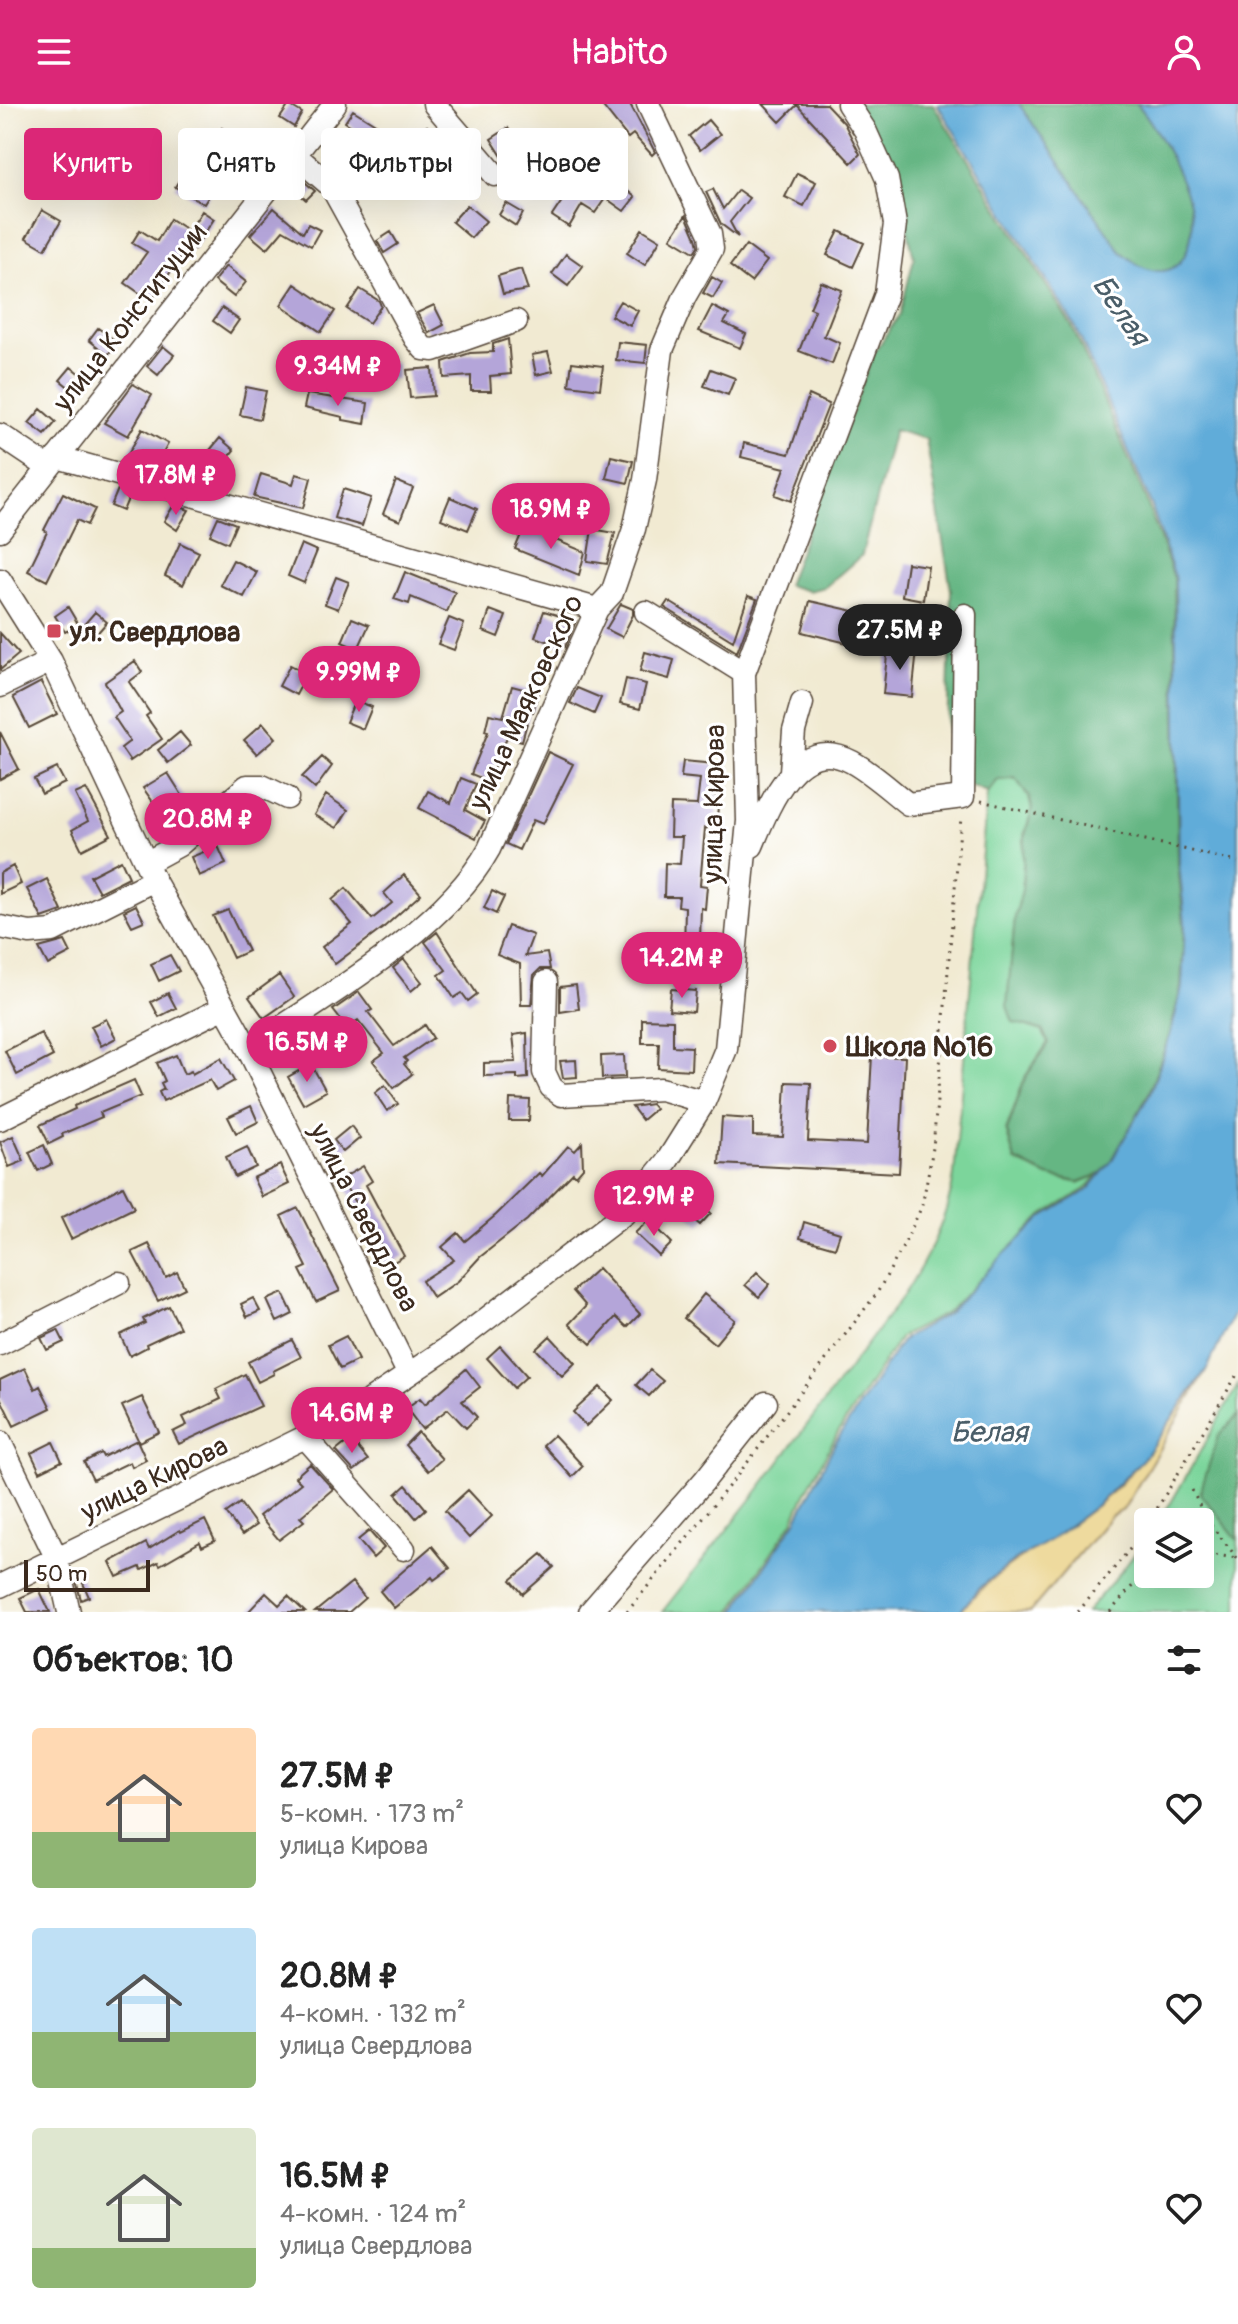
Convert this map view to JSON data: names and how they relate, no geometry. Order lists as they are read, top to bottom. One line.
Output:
{"streets":{"street":["улица Конституции","улица Маяковского","улица Кирова","улица Свердлова"]},"crossings":[["улица Маяковского","улица Свердлова"],["улица Кирова","улица Свердлова"]],"water":["Белая"],"places":{"transit":["ул. Свердлова"],"other":["Школа №16"]},"scale_bar":"50 m","page":{"header":"Habito","chip":["Купить","Снять","Фильтры","Новое"],"price":["9.34M ₽","17.8M ₽","18.9M ₽","27.5M ₽","9.99M ₽","20.8M ₽","14.2M ₽","16.5M ₽","12.9M ₽","14.6M ₽"],"scale":"50 m","heading":"Объектов: 10","list":[{"name":"27.5M ₽","note":"5-комн. · 173 m² · улица Кирова"},{"name":"20.8M ₽","note":"4-комн. · 132 m² · улица Свердлова"},{"name":"16.5M ₽","note":"4-комн. · 124 m² · улица Свердлова"}]}}
